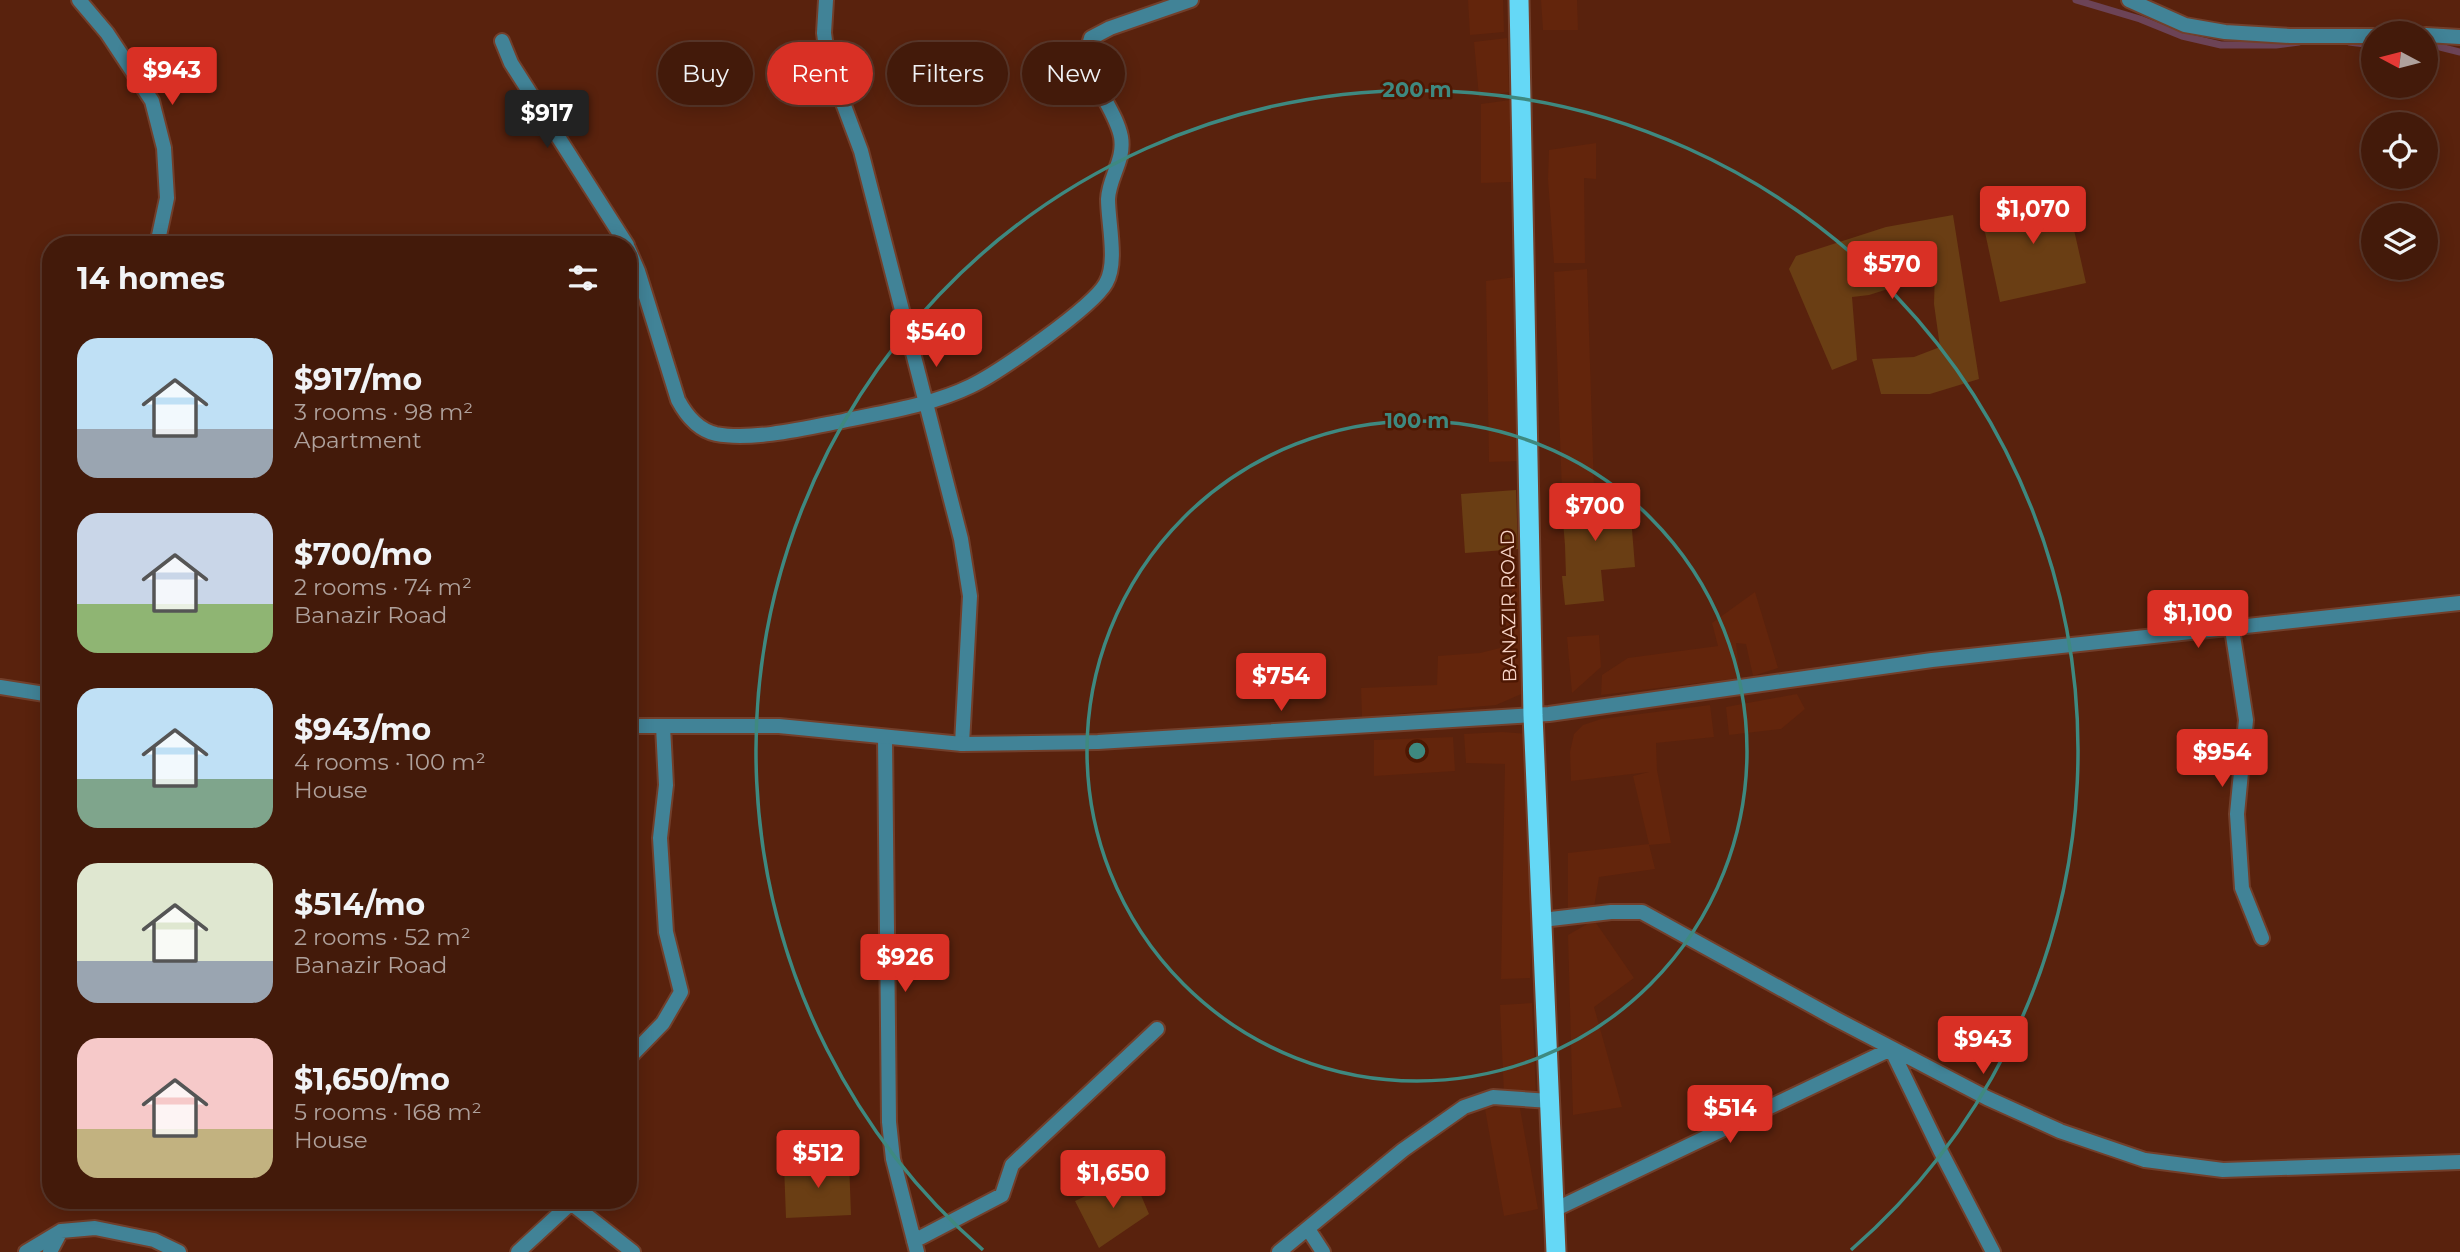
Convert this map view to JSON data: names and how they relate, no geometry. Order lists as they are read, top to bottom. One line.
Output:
{"streets":{"highway":["BANAZIR ROAD"]},"north":"left","page":{"chip":["Buy","Rent","Filters","New"],"price":["$943","$917","$1,070","$570","$540","$700","$1,100","$754","$954","$926","$943","$514","$512","$1,650"],"heading":"14 homes","list":[{"name":"$917/mo","note":"3 rooms · 98 m² · Apartment"},{"name":"$700/mo","note":"2 rooms · 74 m² · Banazir Road"},{"name":"$943/mo","note":"4 rooms · 100 m² · House"},{"name":"$514/mo","note":"2 rooms · 52 m² · Banazir Road"},{"name":"$1,650/mo","note":"5 rooms · 168 m² · House"}]},"rings":["200 m","100 m"]}
